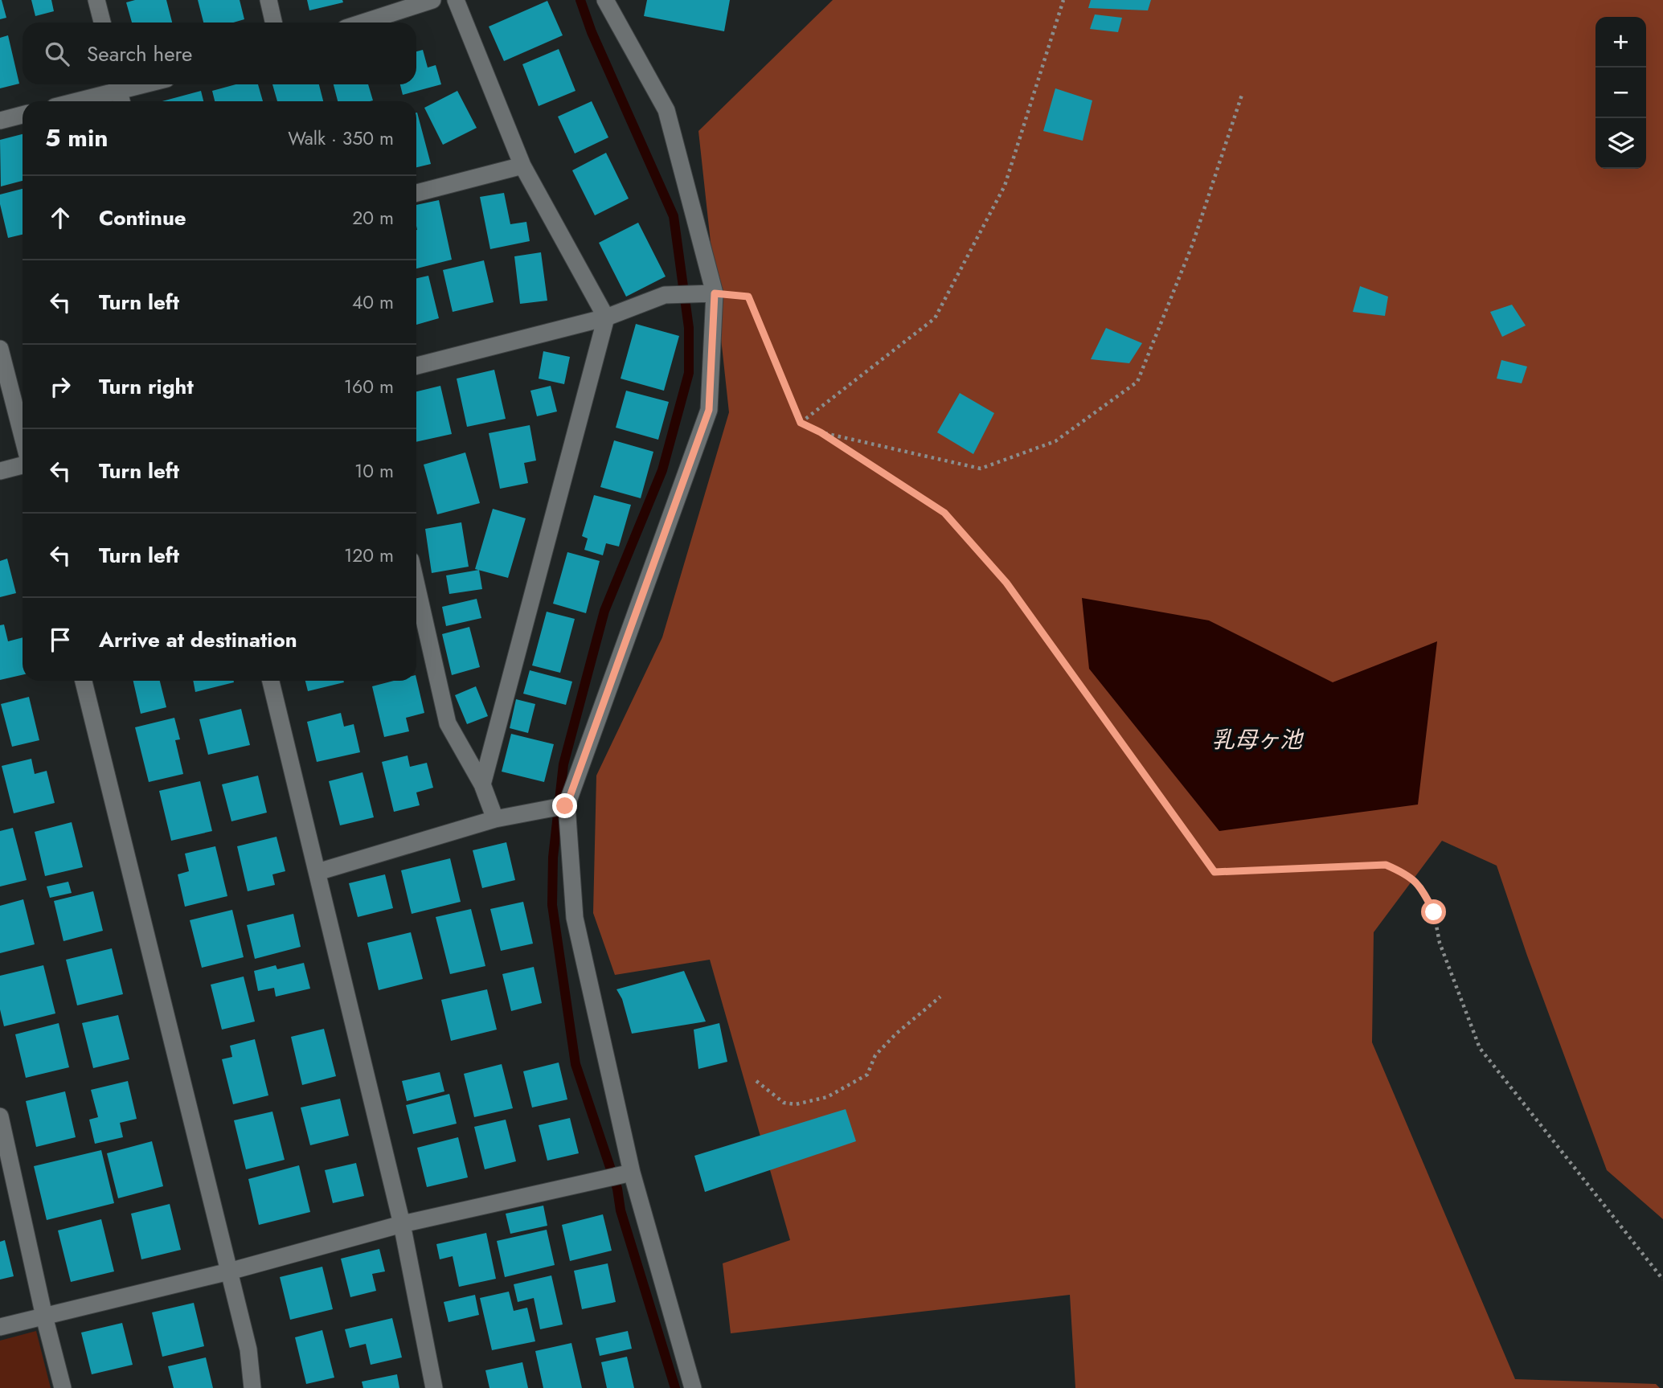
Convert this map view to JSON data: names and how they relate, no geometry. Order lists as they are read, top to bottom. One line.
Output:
{"water":["乳母ヶ池"],"page":{"map_buttons":["+","−"],"search":"Search here","heading":["5 min","Walk · 350 m"],"list":[["Continue","20 m"],["Turn left","40 m"],["Turn right","160 m"],["Turn left","10 m"],["Turn left","120 m"],"Arrive at destination"]}}
